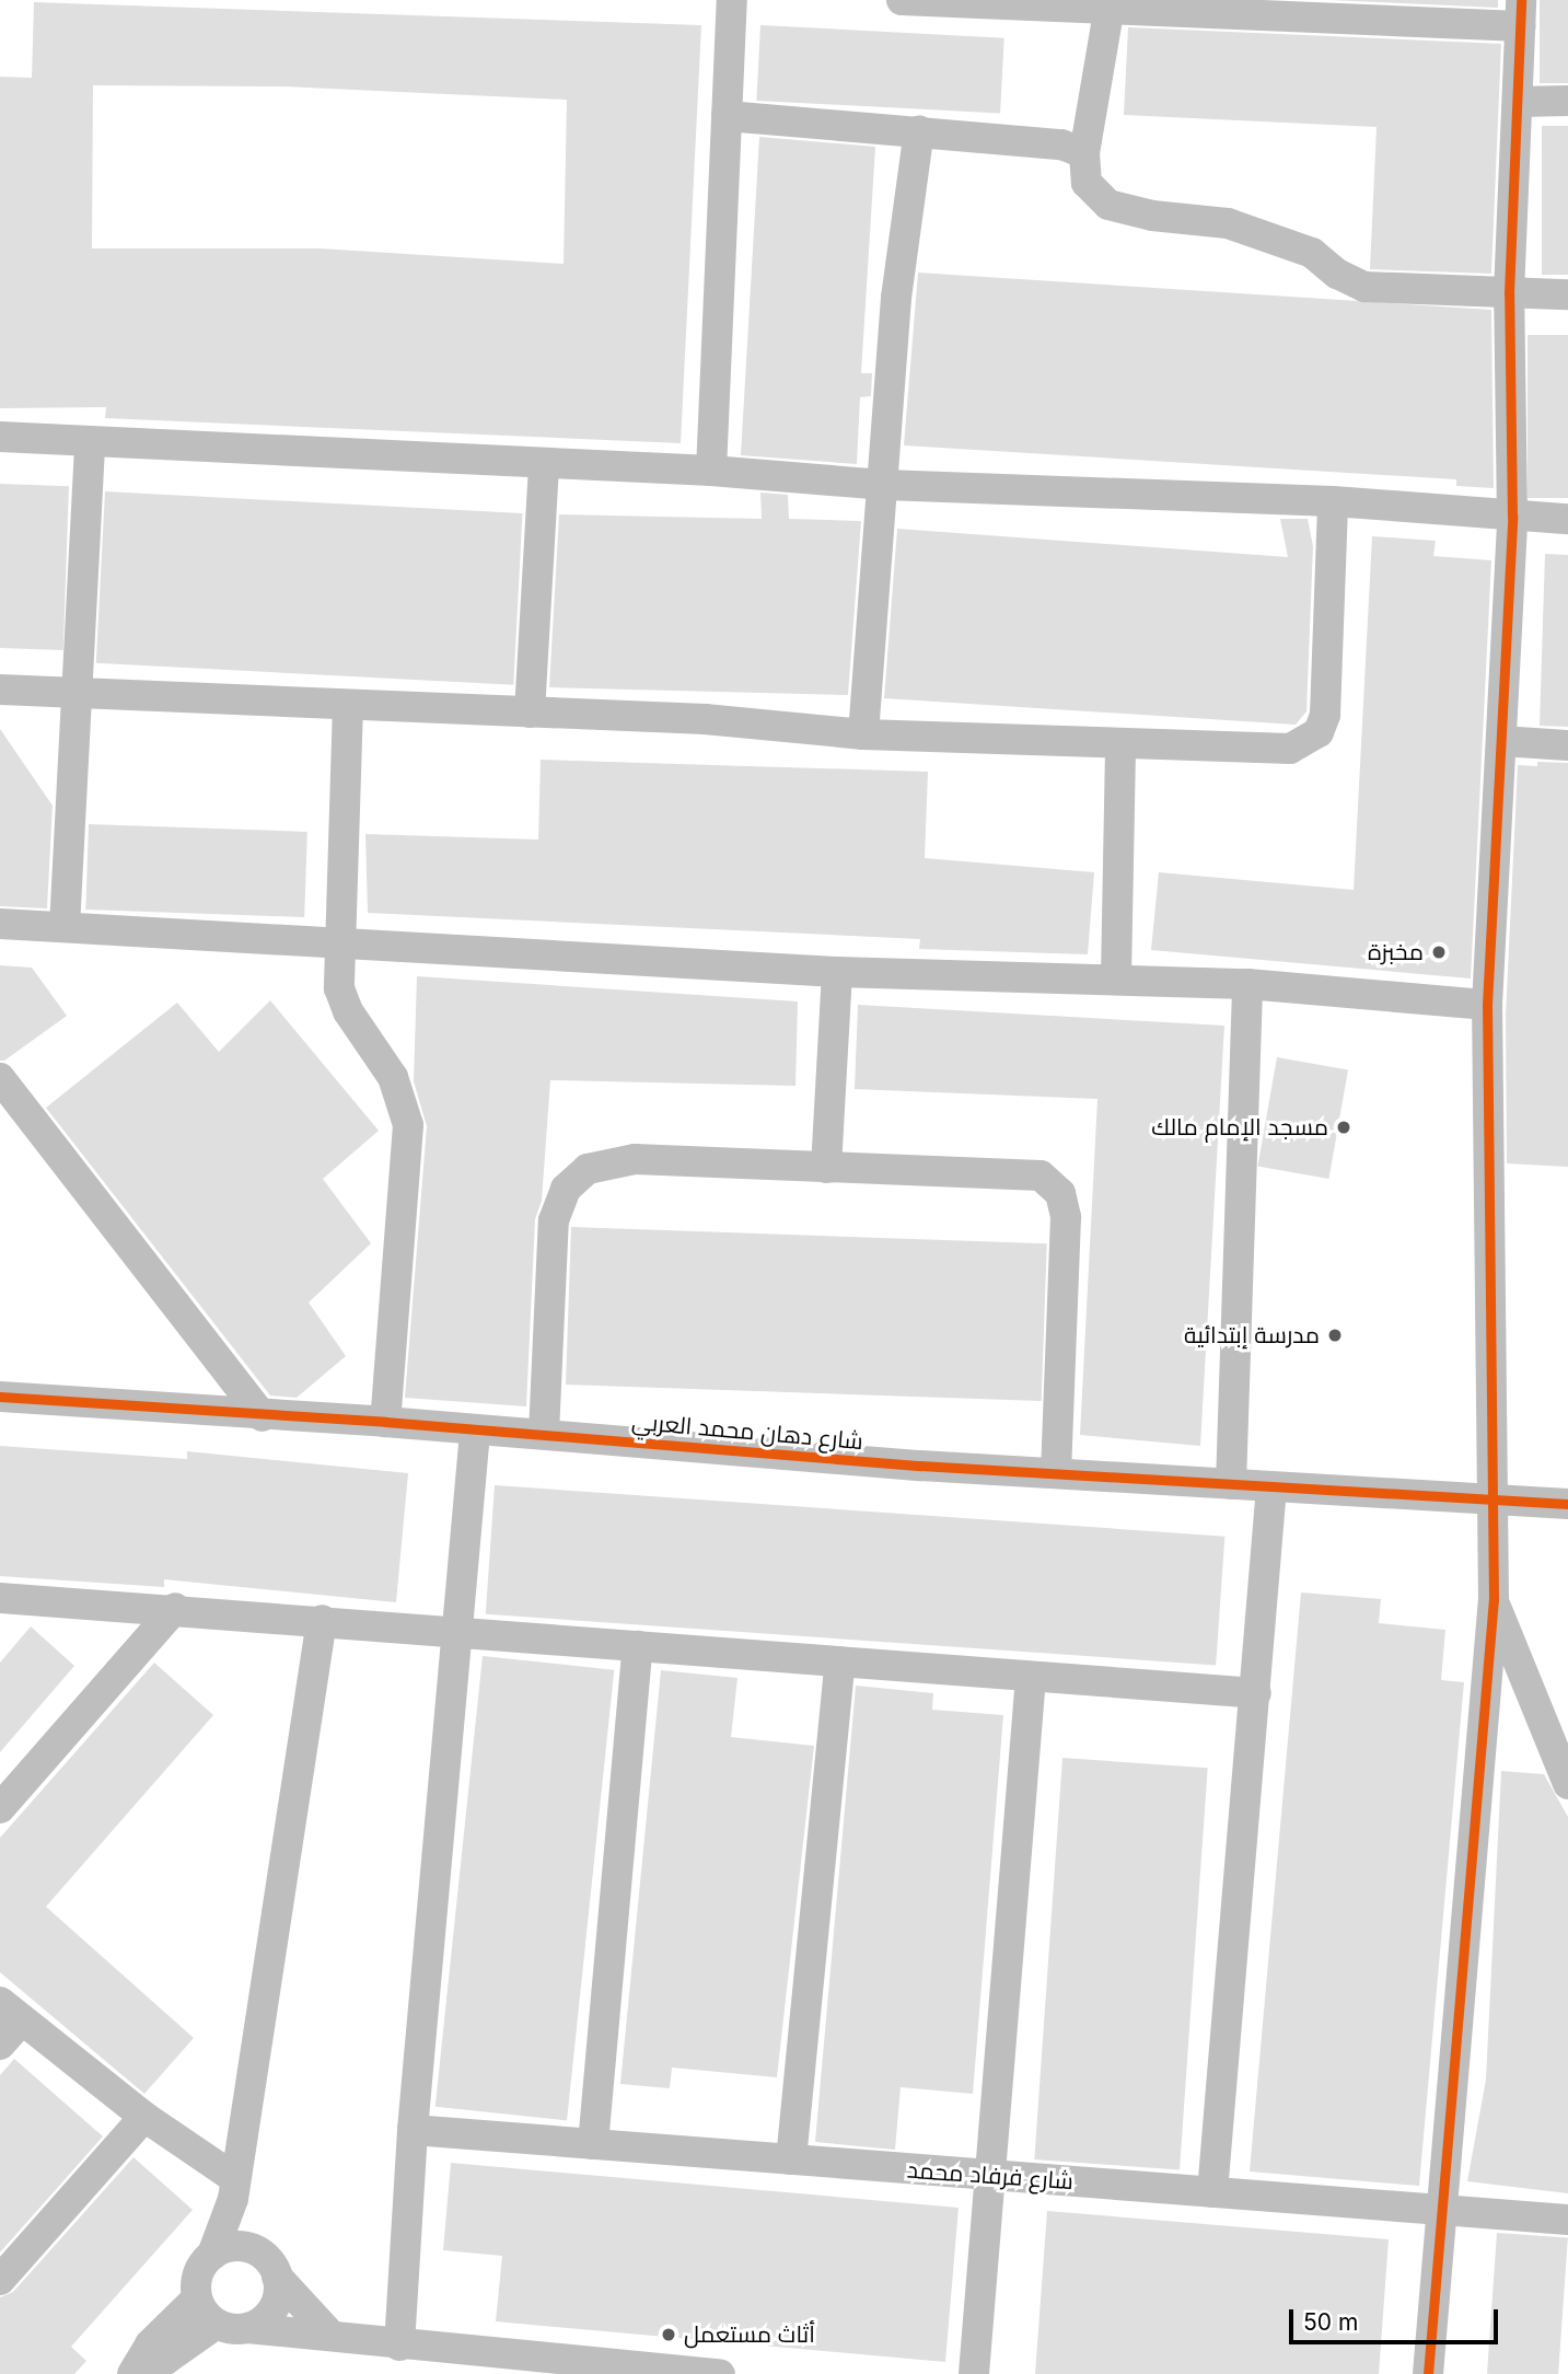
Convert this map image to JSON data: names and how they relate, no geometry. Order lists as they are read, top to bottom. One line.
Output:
{"streets":{"street":["شارع دهان محمد العربي","شارع فرفاد محمد"]},"places":["مخبزة","مسجد الإمام مالك","مدرسة إبتدائية","أثاث مستعمل"],"scale_bar":"50 m"}
